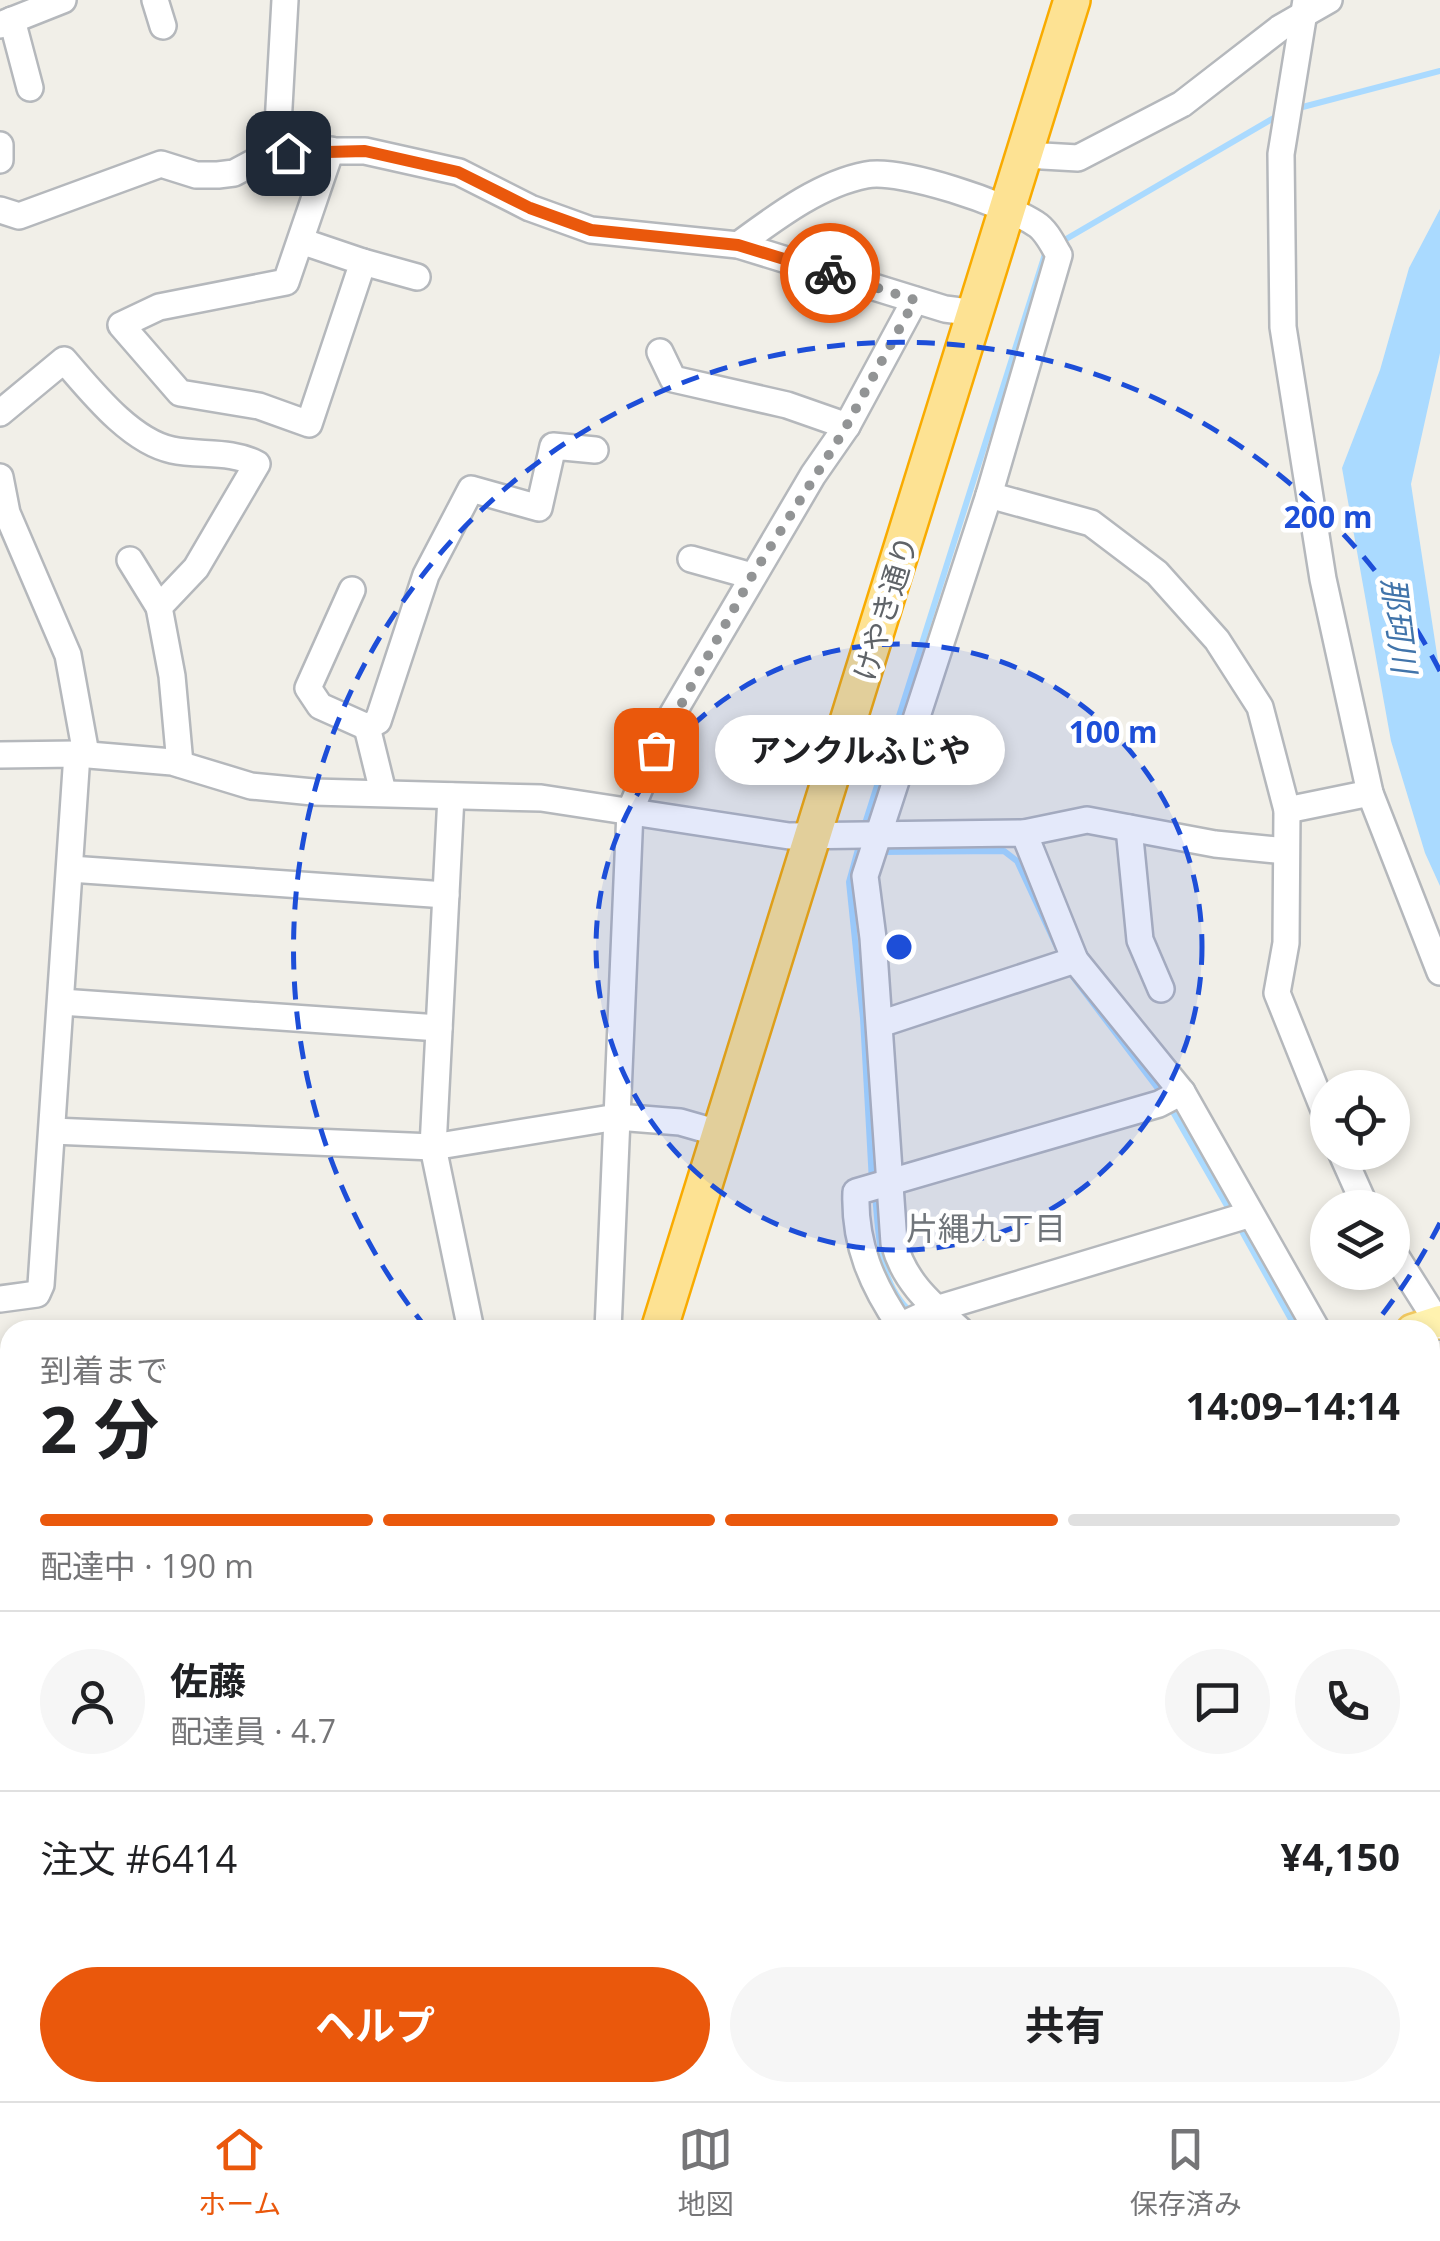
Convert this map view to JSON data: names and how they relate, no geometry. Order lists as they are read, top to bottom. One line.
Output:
{"streets":{"highway":["けやき通り"]},"districts":["片縄九丁目"],"water":["那珂川"],"places":["アンクルふじや"],"page":{"bubble":"アンクルふじや","heading":["2 分","到着まで","14:09–14:14"],"panel":["佐藤","配達員 · 4.7","注文 #6414","¥4,150"],"bar":"配達中 · 190 m","buttons":["ヘルプ","共有"],"tabs":["ホーム","地図","保存済み"]},"rings":["200 m","100 m"]}
